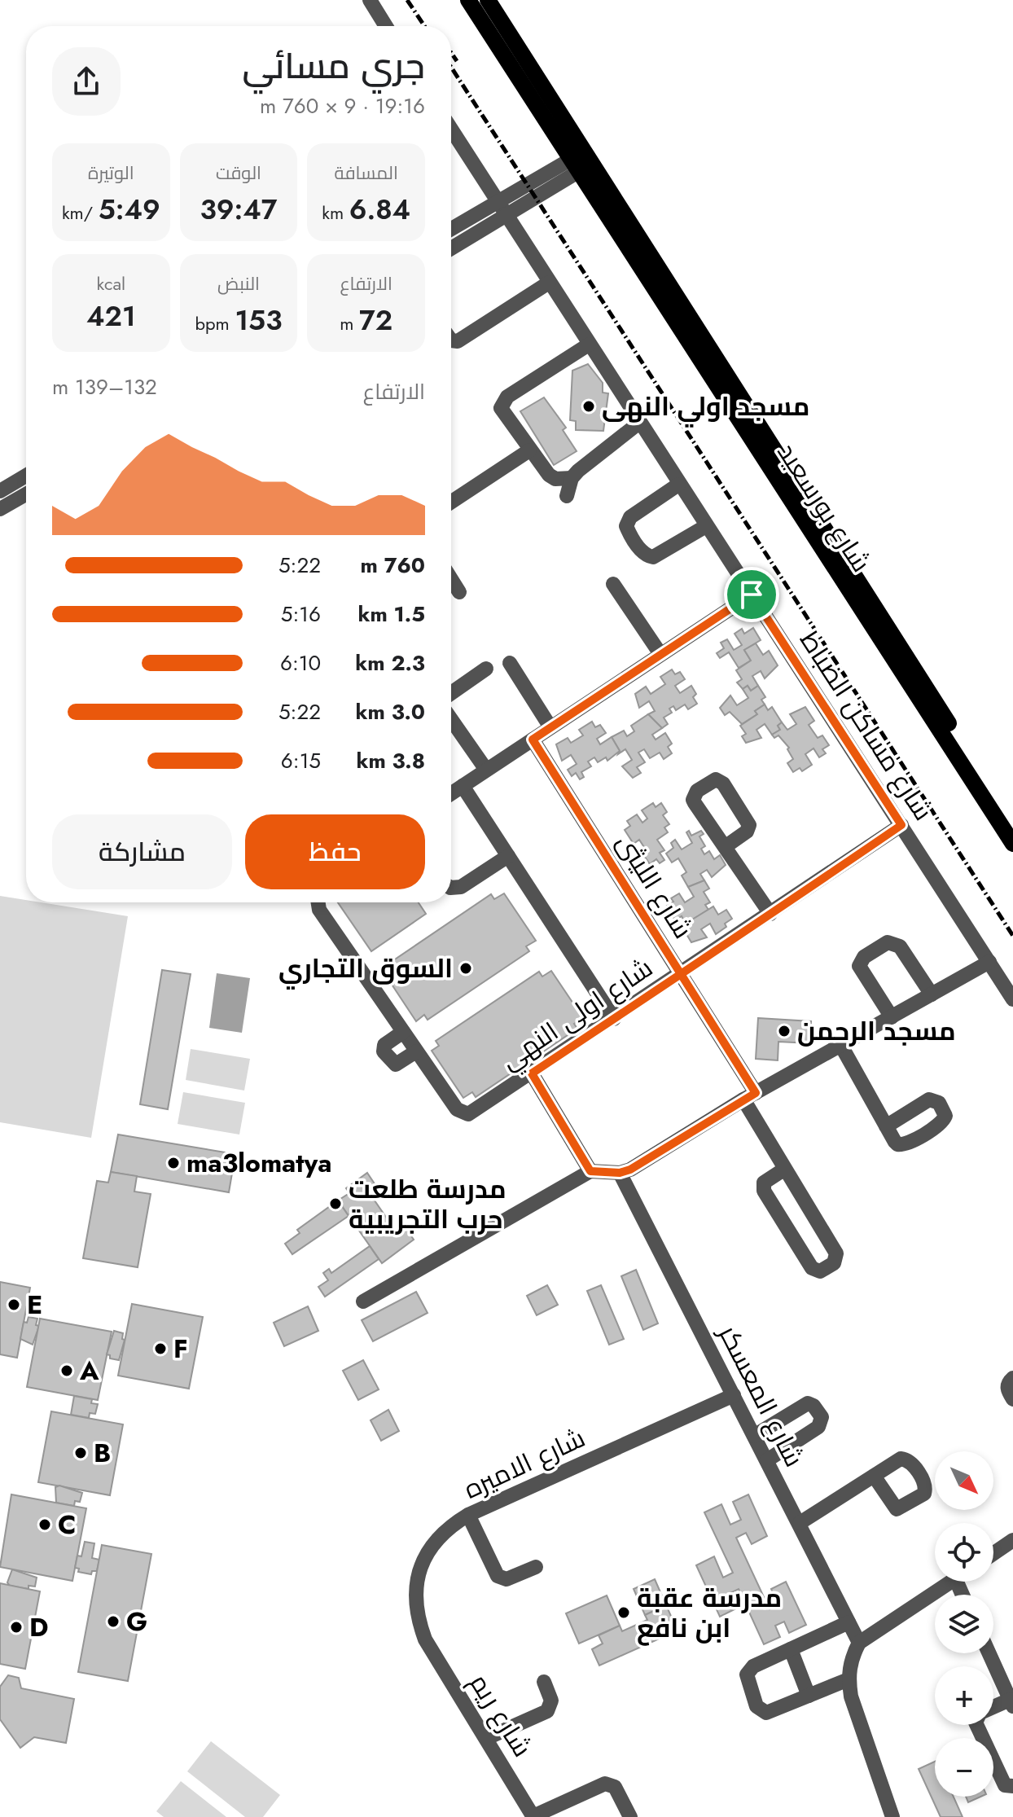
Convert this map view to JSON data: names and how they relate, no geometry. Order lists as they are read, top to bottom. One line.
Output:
{"streets":{"main road":["شارع بورسعيد"],"street":["شارع مساكن الضباط","شارع الليثى","شارع اولى النهي","شارع المعسكر","شارع الاميره","شارع ريم"]},"crossings":[["شارع مساكن الضباط","شارع اولى النهي"],["شارع الليثى","شارع اولى النهي"],["شارع المعسكر","شارع الاميره"],["شارع الاميره","شارع ريم"]],"places":["مسجد اولي النهى","السوق التجاري","مسجد الرحمن","ma3lomatya","مدرسة طلعت حرب التجريبية","E","F","A","B","C","مدرسة عقبة ابن نافع","G","D"],"north":"bottom right","page":{"heading":["جري مسائي","19:16 · 9 × 760 m"],"stats":[["المسافة","6.84 km"],["الوقت","39:47"],["الوتيرة","5:49 /km"],["الارتفاع","72 m"],["النبض","153 bpm"],["kcal","421"]],"chart":["الارتفاع","132–139 m"],"list":[{"name":"760 m","note":"5:22"},{"name":"1.5 km","note":"5:16"},{"name":"2.3 km","note":"6:10"},{"name":"3.0 km","note":"5:22"},{"name":"3.8 km","note":"6:15"}],"buttons":["حفظ","مشاركة"],"map_buttons":["+","−"]}}
